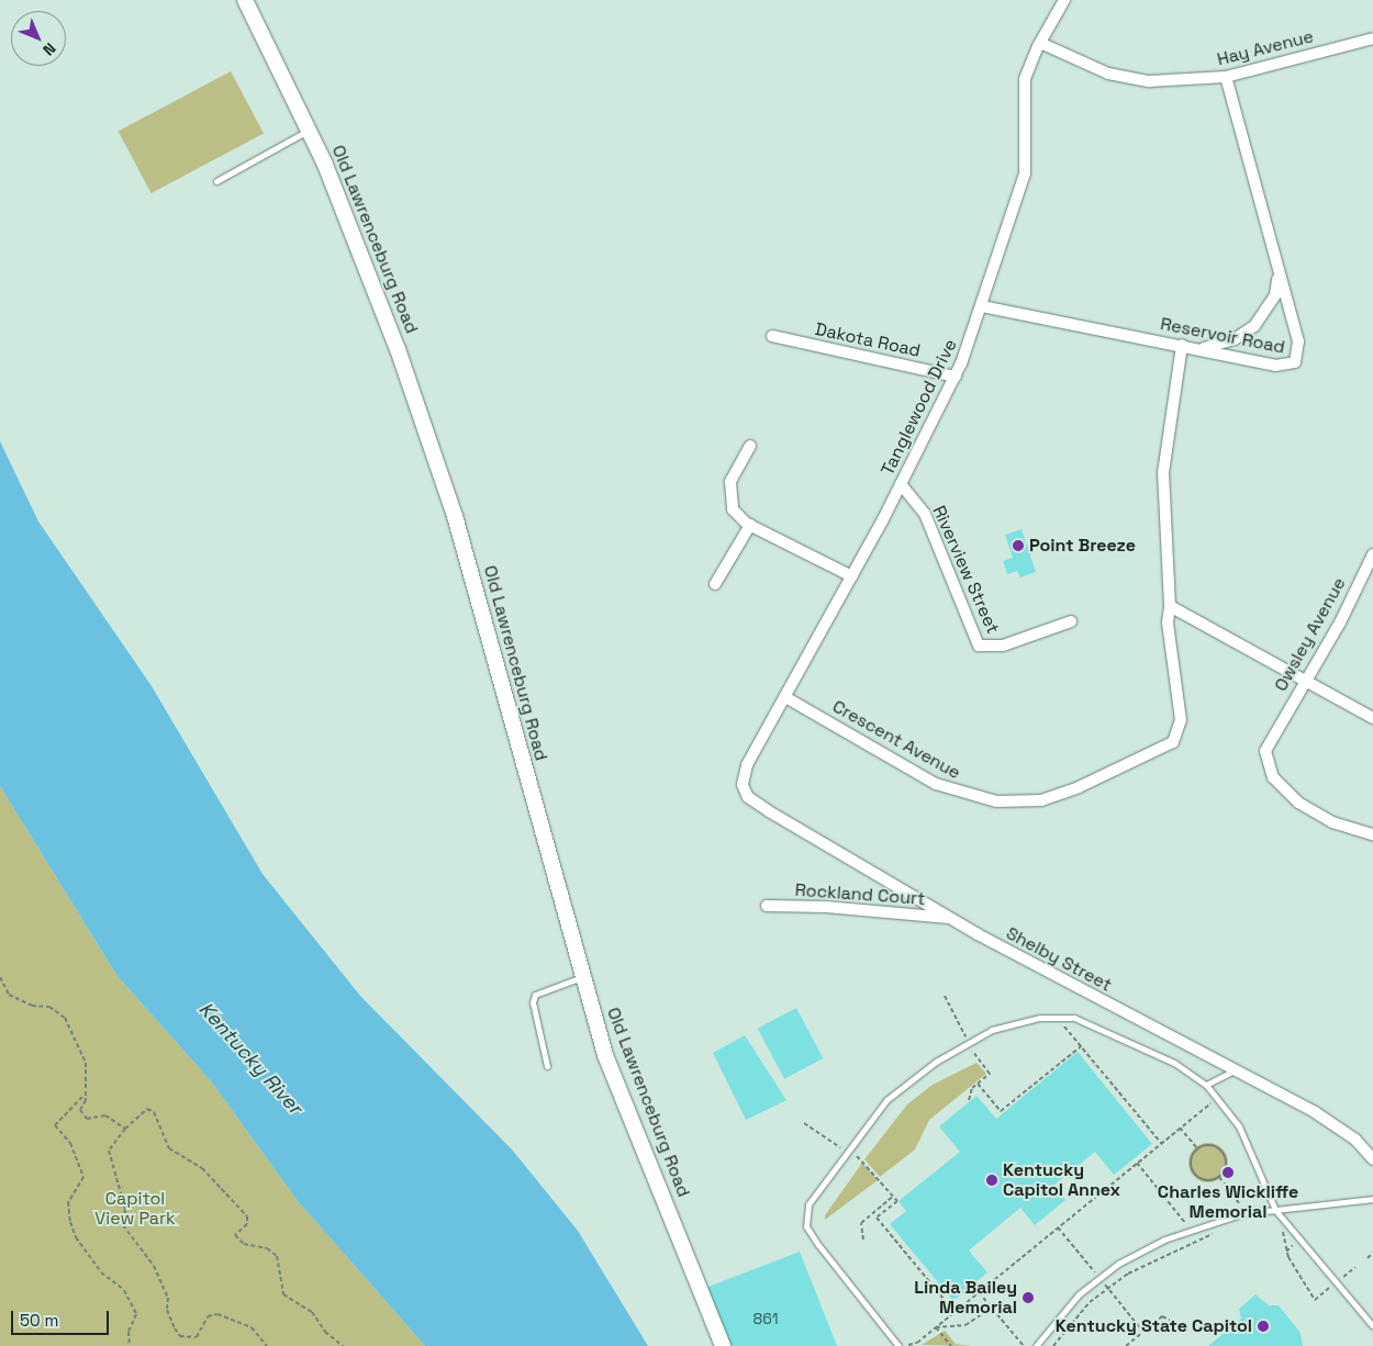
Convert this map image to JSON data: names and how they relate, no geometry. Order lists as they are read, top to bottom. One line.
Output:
{"streets":{"main road":["Old Lawrenceburg Road"],"street":["Hay Avenue","Reservoir Road","Dakota Road","Tanglewood Drive","Riverview Street","Owsley Avenue","Crescent Avenue","Rockland Court","Shelby Street"]},"crossings":[["Hay Avenue","Reservoir Road"],["Hay Avenue","Tanglewood Drive"],["Reservoir Road","Tanglewood Drive"],["Dakota Road","Tanglewood Drive"],["Tanglewood Drive","Riverview Street"],["Tanglewood Drive","Crescent Avenue"],["Tanglewood Drive","Shelby Street"],["Rockland Court","Shelby Street"]],"water":["Kentucky River"],"parks":["Capitol View Park"],"places":["Point Breeze","Charles Wickliffe Memorial","Kentucky Capitol Annex","Linda Bailey Memorial","Kentucky State Capitol"],"house_numbers":["861"],"scale_bar":"50 m","north":"bottom right"}
